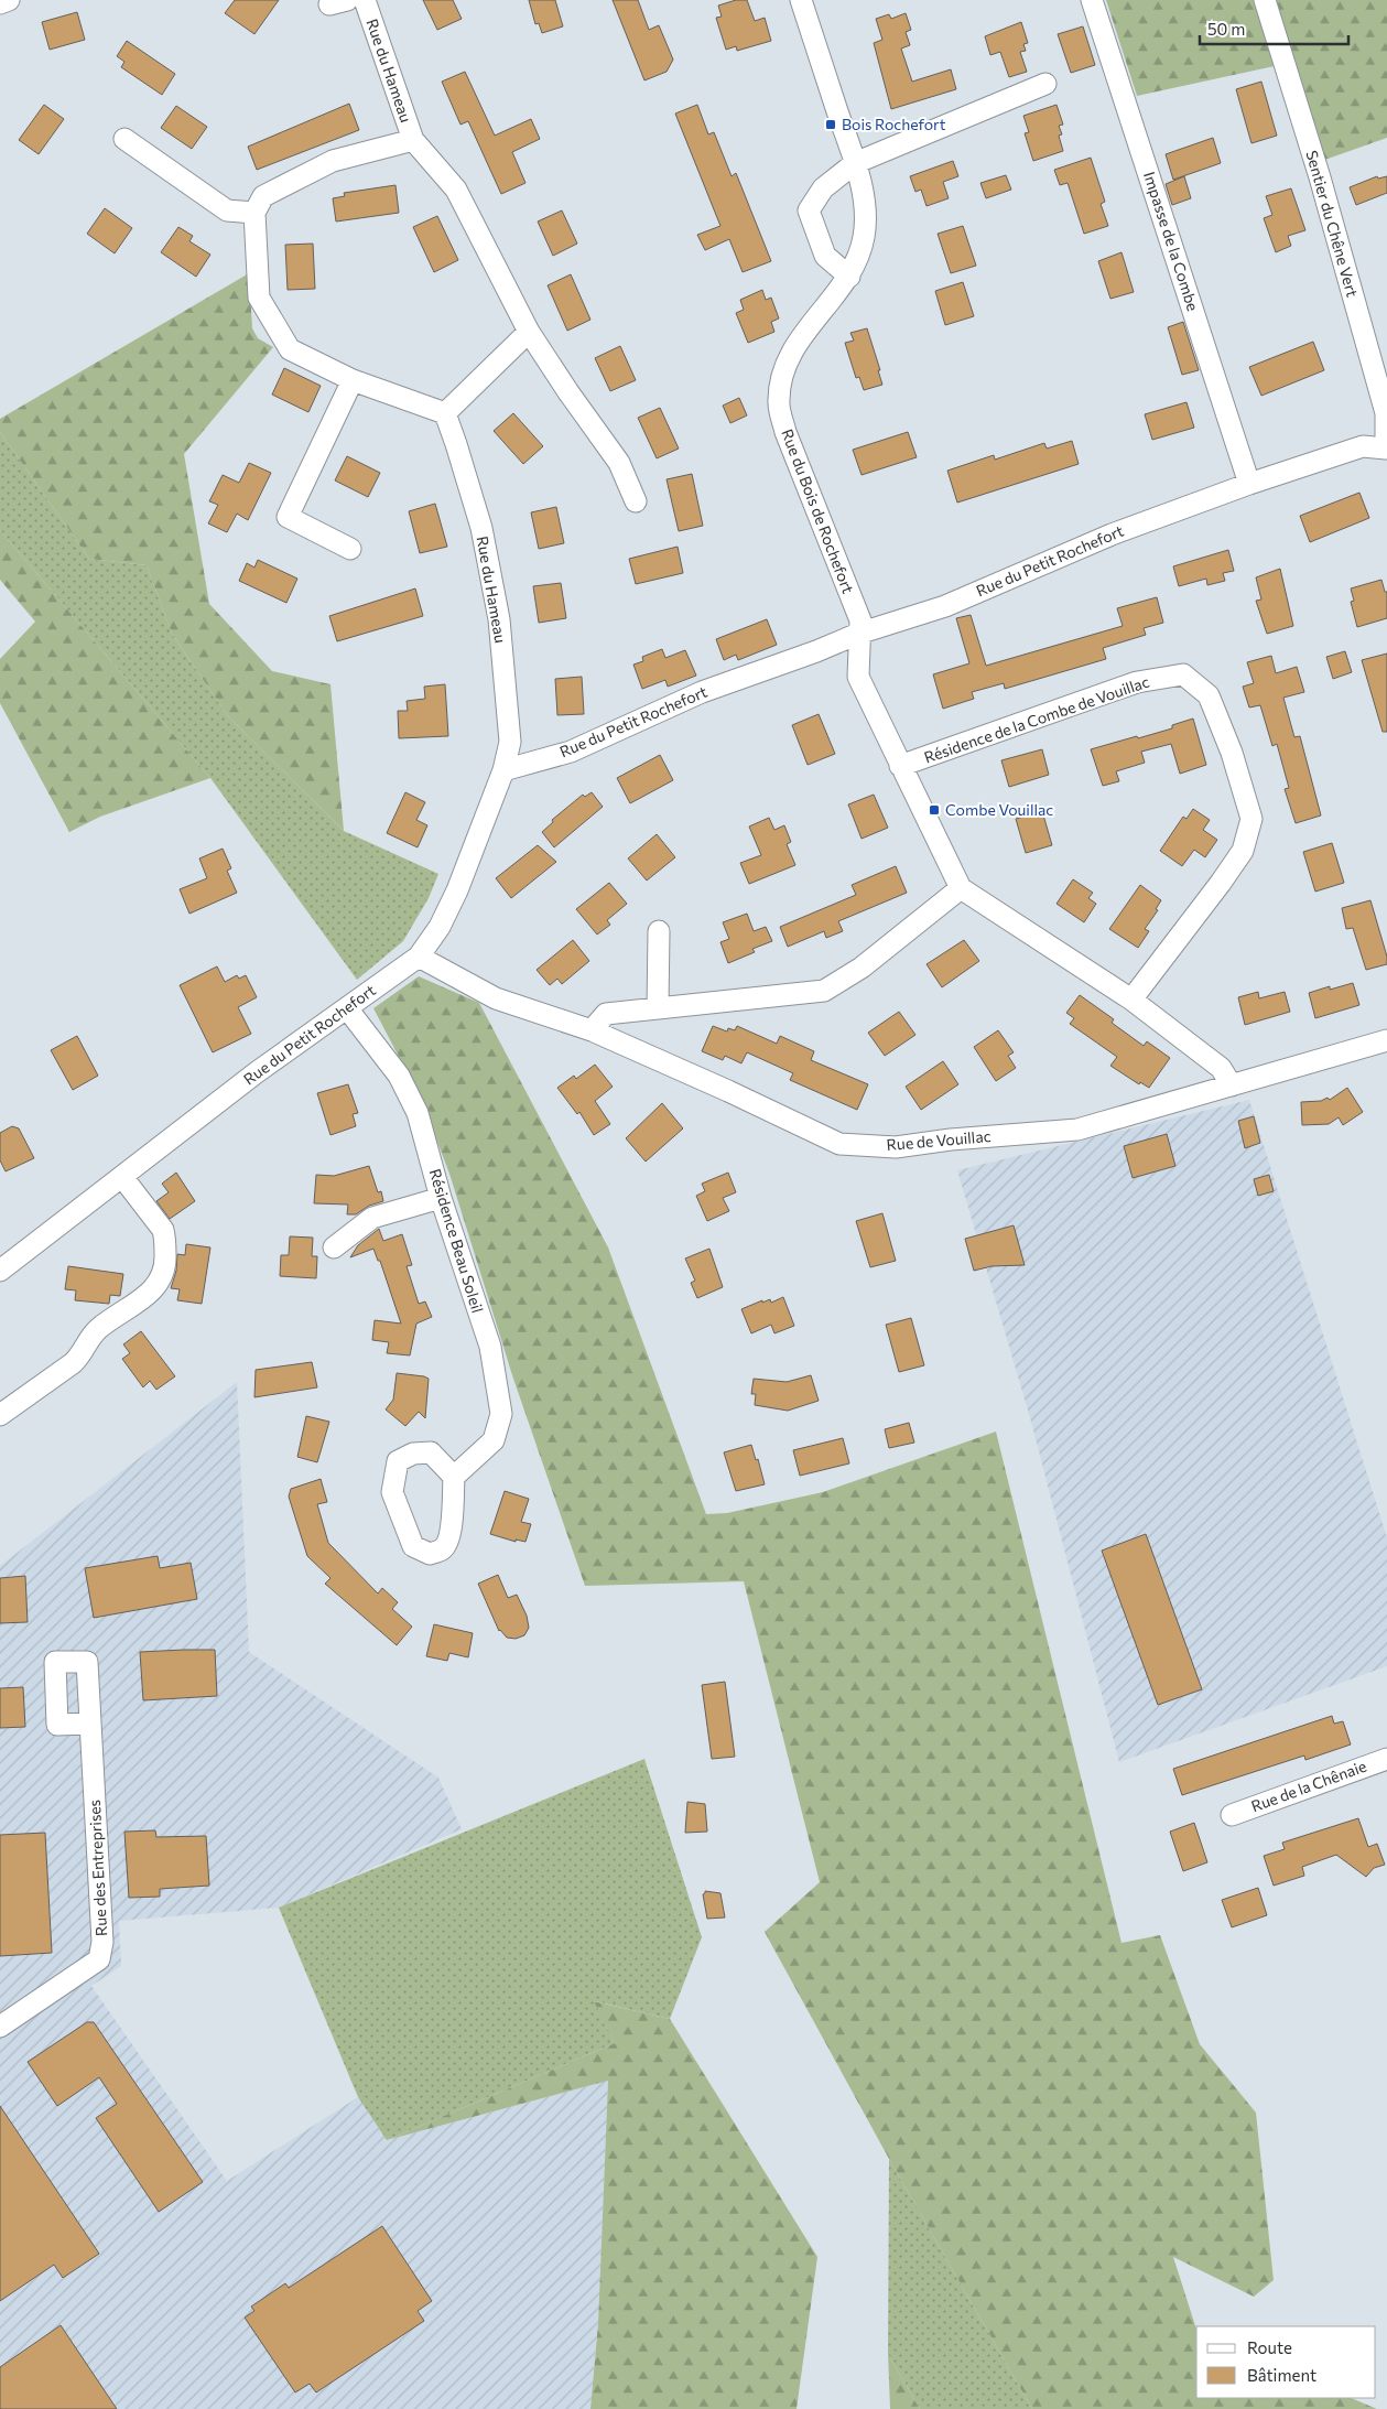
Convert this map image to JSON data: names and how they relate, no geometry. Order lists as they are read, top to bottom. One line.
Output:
{"streets":{"street":["Rue du Hameau","Sentier du Chêne Vert","Impasse de la Combe","Rue du Bois de Rochefort","Rue du Petit Rochefort","Résidence de la Combe de Vouillac","Rue de Vouillac","Résidence Beau Soleil","Rue de la Chênaie","Rue des Entreprises"]},"crossings":[["Rue du Hameau","Rue du Petit Rochefort"],["Sentier du Chêne Vert","Rue du Petit Rochefort"],["Impasse de la Combe","Rue du Petit Rochefort"],["Rue du Bois de Rochefort","Rue du Petit Rochefort"],["Rue du Petit Rochefort","Rue de Vouillac"],["Rue du Petit Rochefort","Résidence Beau Soleil"]],"places":{"transit":["Bois Rochefort","Combe Vouillac"]},"legend":["Route","Bâtiment"],"scale_bar":"50 m"}
